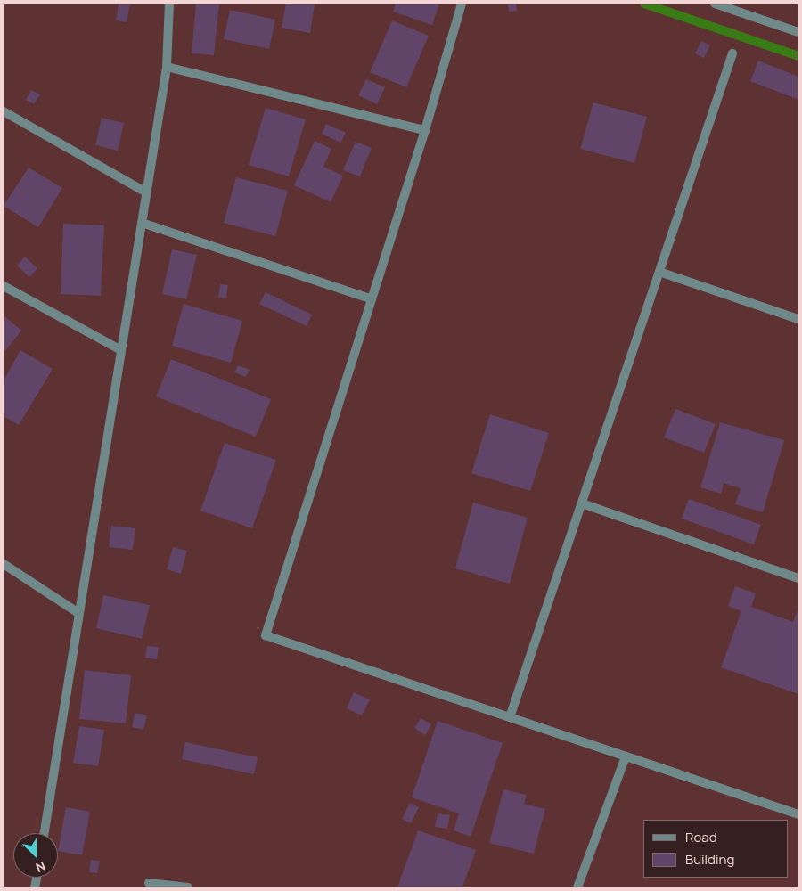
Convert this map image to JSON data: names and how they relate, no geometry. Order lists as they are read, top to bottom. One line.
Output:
{"legend":["Road","Building"],"north":"bottom right"}
